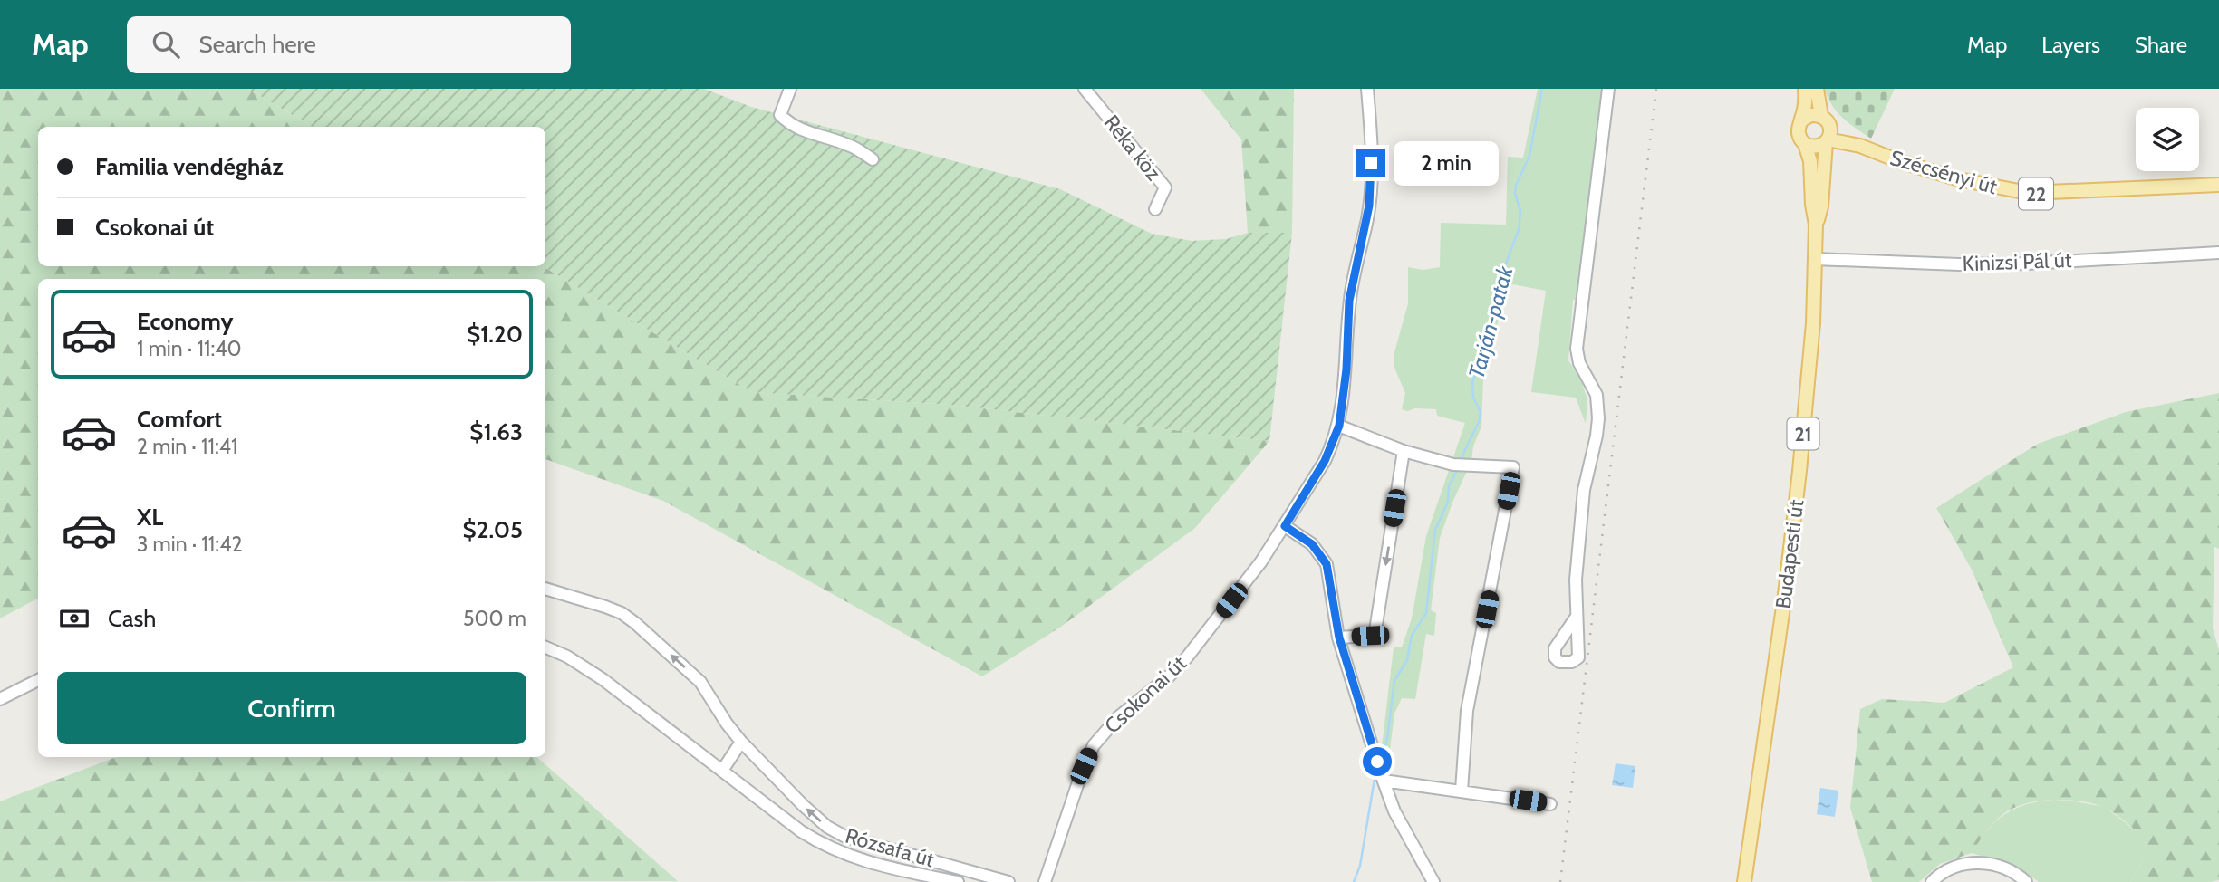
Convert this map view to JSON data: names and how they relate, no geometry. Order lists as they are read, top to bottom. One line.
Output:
{"streets":{"main road":["Szécsényi út","22","21","Budapesti út"],"street":["Réka köz","Kinizsi Pál út","Csokonai út","Rózsafa út"]},"crossings":[["Szécsényi út","21"],["Szécsényi út","Budapesti út"],["Kinizsi Pál út","Budapesti út"],["21","Budapesti út"]],"water":["Tarján-patak"],"page":{"header":"Map","search":"Search here","nav":["Map","Layers","Share"],"banner":["Familia vendégház","Csokonai út"],"bubble":"2 min","list":[{"name":"Economy","note":"1 min · 11:40","value":"$1.20"},{"name":"Comfort","note":"2 min · 11:41","value":"$1.63"},{"name":"XL","note":"3 min · 11:42","value":"$2.05"}],"pay":["Cash","500 m"],"buttons":"Confirm"}}
